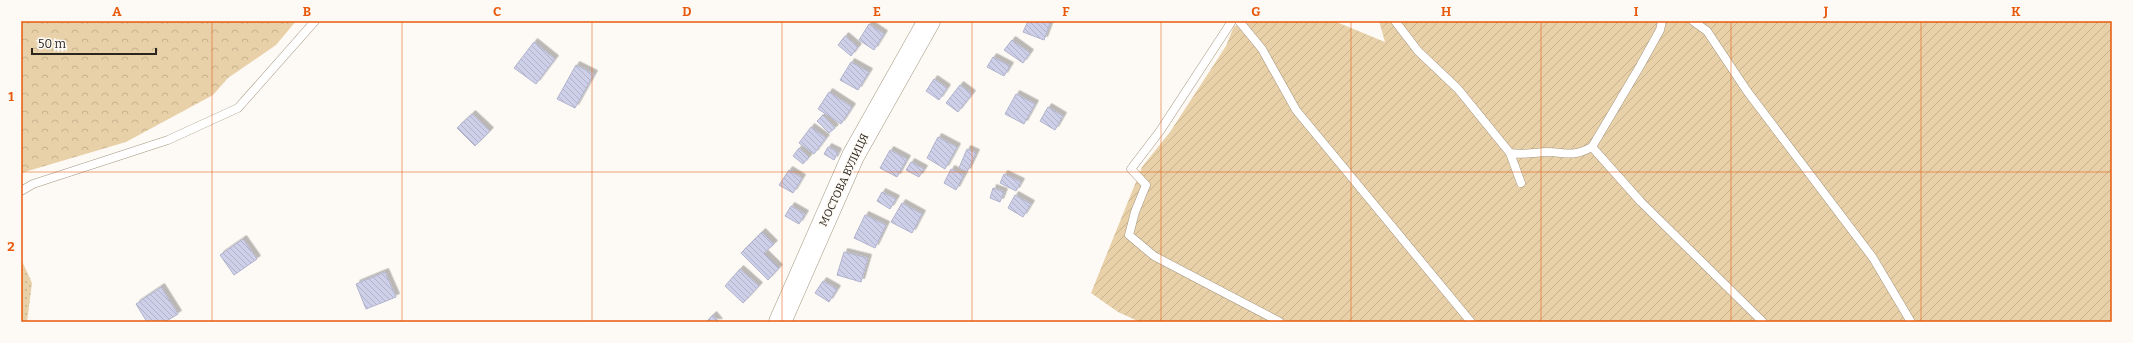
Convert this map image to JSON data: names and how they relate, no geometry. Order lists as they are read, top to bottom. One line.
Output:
{"streets":{"street":["МОСТОВА ВУЛИЦЯ"]},"scale_bar":"50 m","grid":{"columns":["A","B","C","D","E","F","G","H","I","J","K"],"rows":["1","2"]}}
